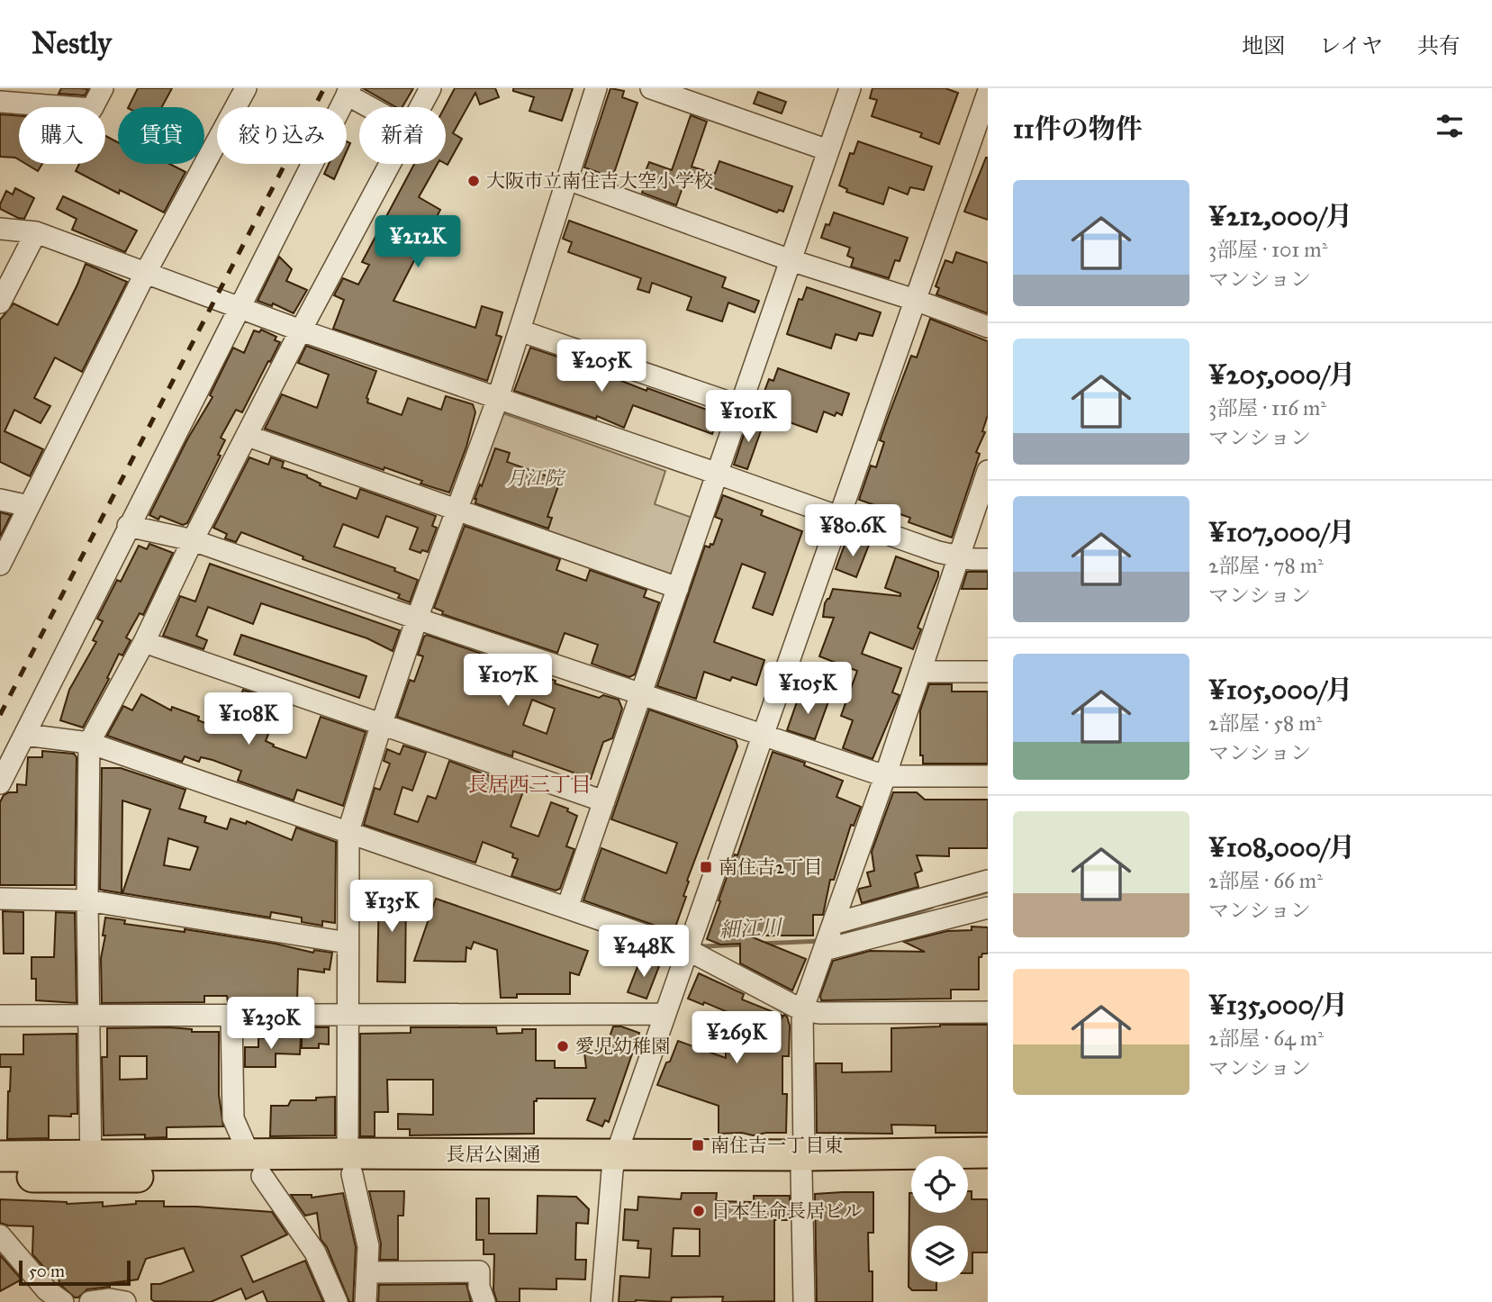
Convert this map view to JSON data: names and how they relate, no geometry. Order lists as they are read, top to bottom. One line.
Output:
{"streets":{"highway":["長居公園通"]},"districts":["長居西三丁目"],"water":["細江川"],"parks":["月江院"],"places":{"other":["大阪市立南住吉大空小学校","愛児幼稚園","日本生命長居ビル"],"transit":["南住吉2丁目","南住吉一丁目東"]},"scale_bar":"50 m","page":{"header":"Nestly","nav":["地図","レイヤ","共有"],"heading":"11件の物件","chip":["購入","賃貸","絞り込み","新着"],"list":[{"name":"¥212,000/月","note":"3部屋 · 101 m² · マンション"},{"name":"¥205,000/月","note":"3部屋 · 116 m² · マンション"},{"name":"¥107,000/月","note":"2部屋 · 78 m² · マンション"},{"name":"¥105,000/月","note":"2部屋 · 58 m² · マンション"},{"name":"¥108,000/月","note":"2部屋 · 66 m² · マンション"},{"name":"¥135,000/月","note":"2部屋 · 64 m² · マンション"}],"price":["¥212K","¥205K","¥101K","¥80.6K","¥107K","¥105K","¥108K","¥135K","¥248K","¥230K","¥269K"],"scale":"50 m"}}
